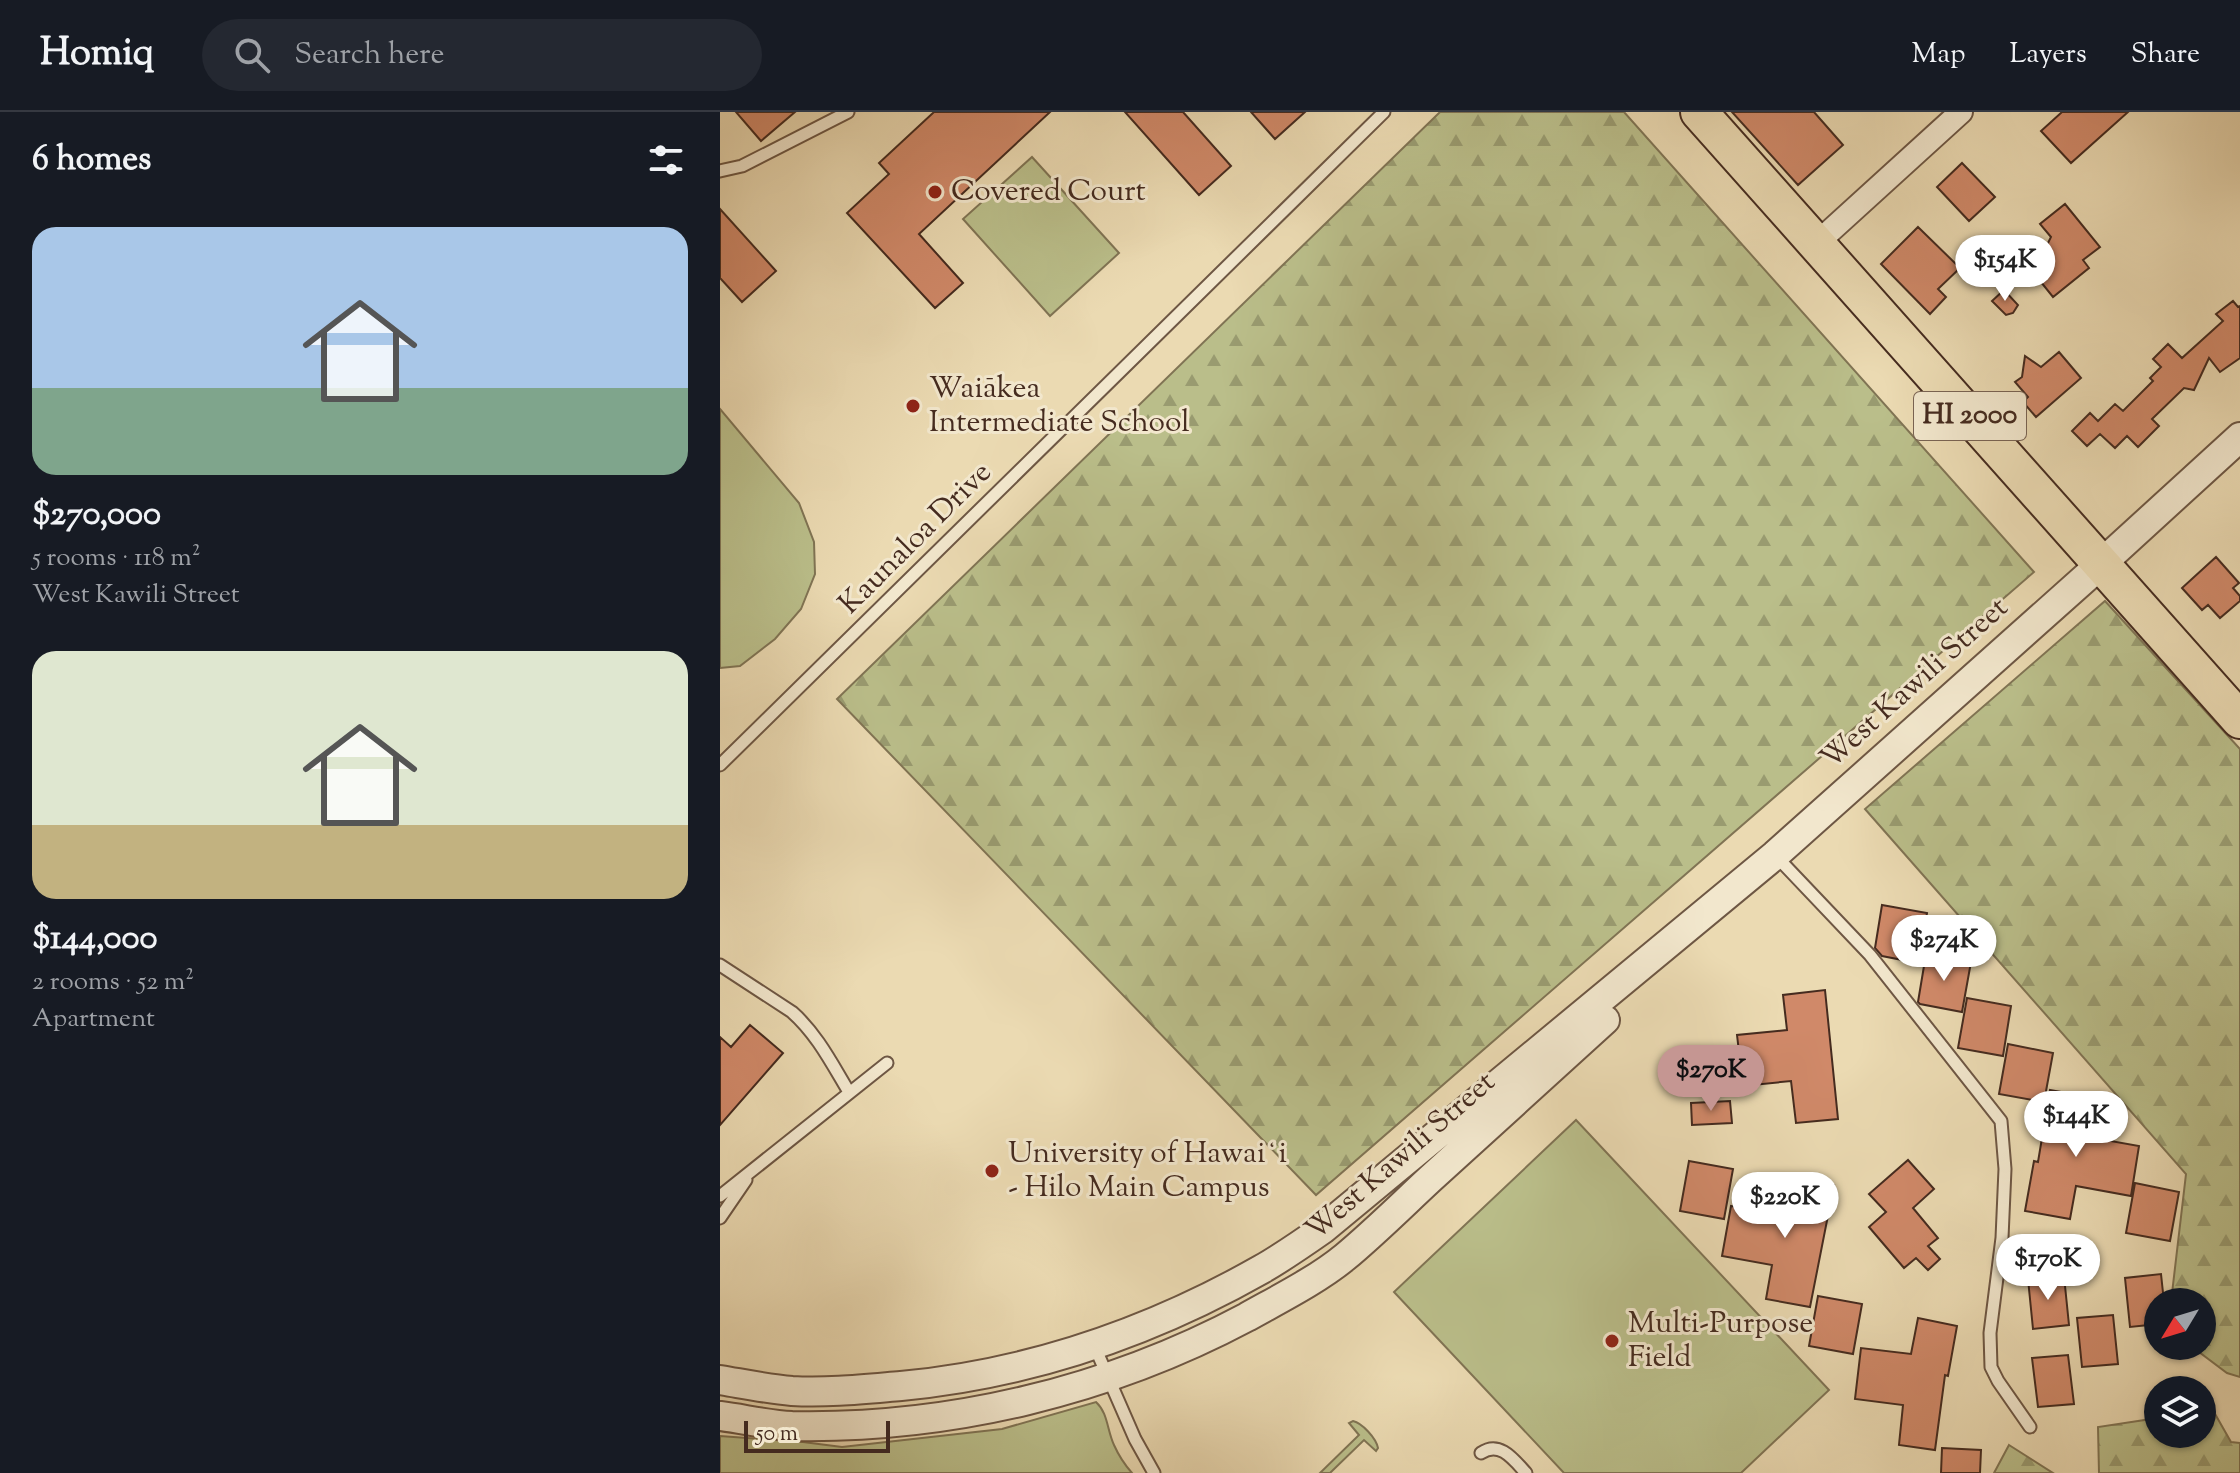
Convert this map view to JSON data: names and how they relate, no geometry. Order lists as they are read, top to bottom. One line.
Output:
{"streets":{"highway":["HI 2000"],"street":["West Kawili Street"],"lane":["Kaunaloa Drive"]},"crossings":[["HI 2000","West Kawili Street"]],"places":["Covered Court","Waiākea Intermediate School","University of Hawaiʻi - Hilo Main Campus","Multi-Purpose Field"],"scale_bar":"50 m","north":"bottom left","page":{"header":"Homiq","search":"Search here","nav":["Map","Layers","Share"],"heading":"6 homes","list":[{"name":"$270,000","note":"5 rooms · 118 m² · West Kawili Street"},{"name":"$144,000","note":"2 rooms · 52 m² · Apartment"}],"price":["$154K","$274K","$270K","$144K","$220K","$170K"],"scale":"50 m"}}
